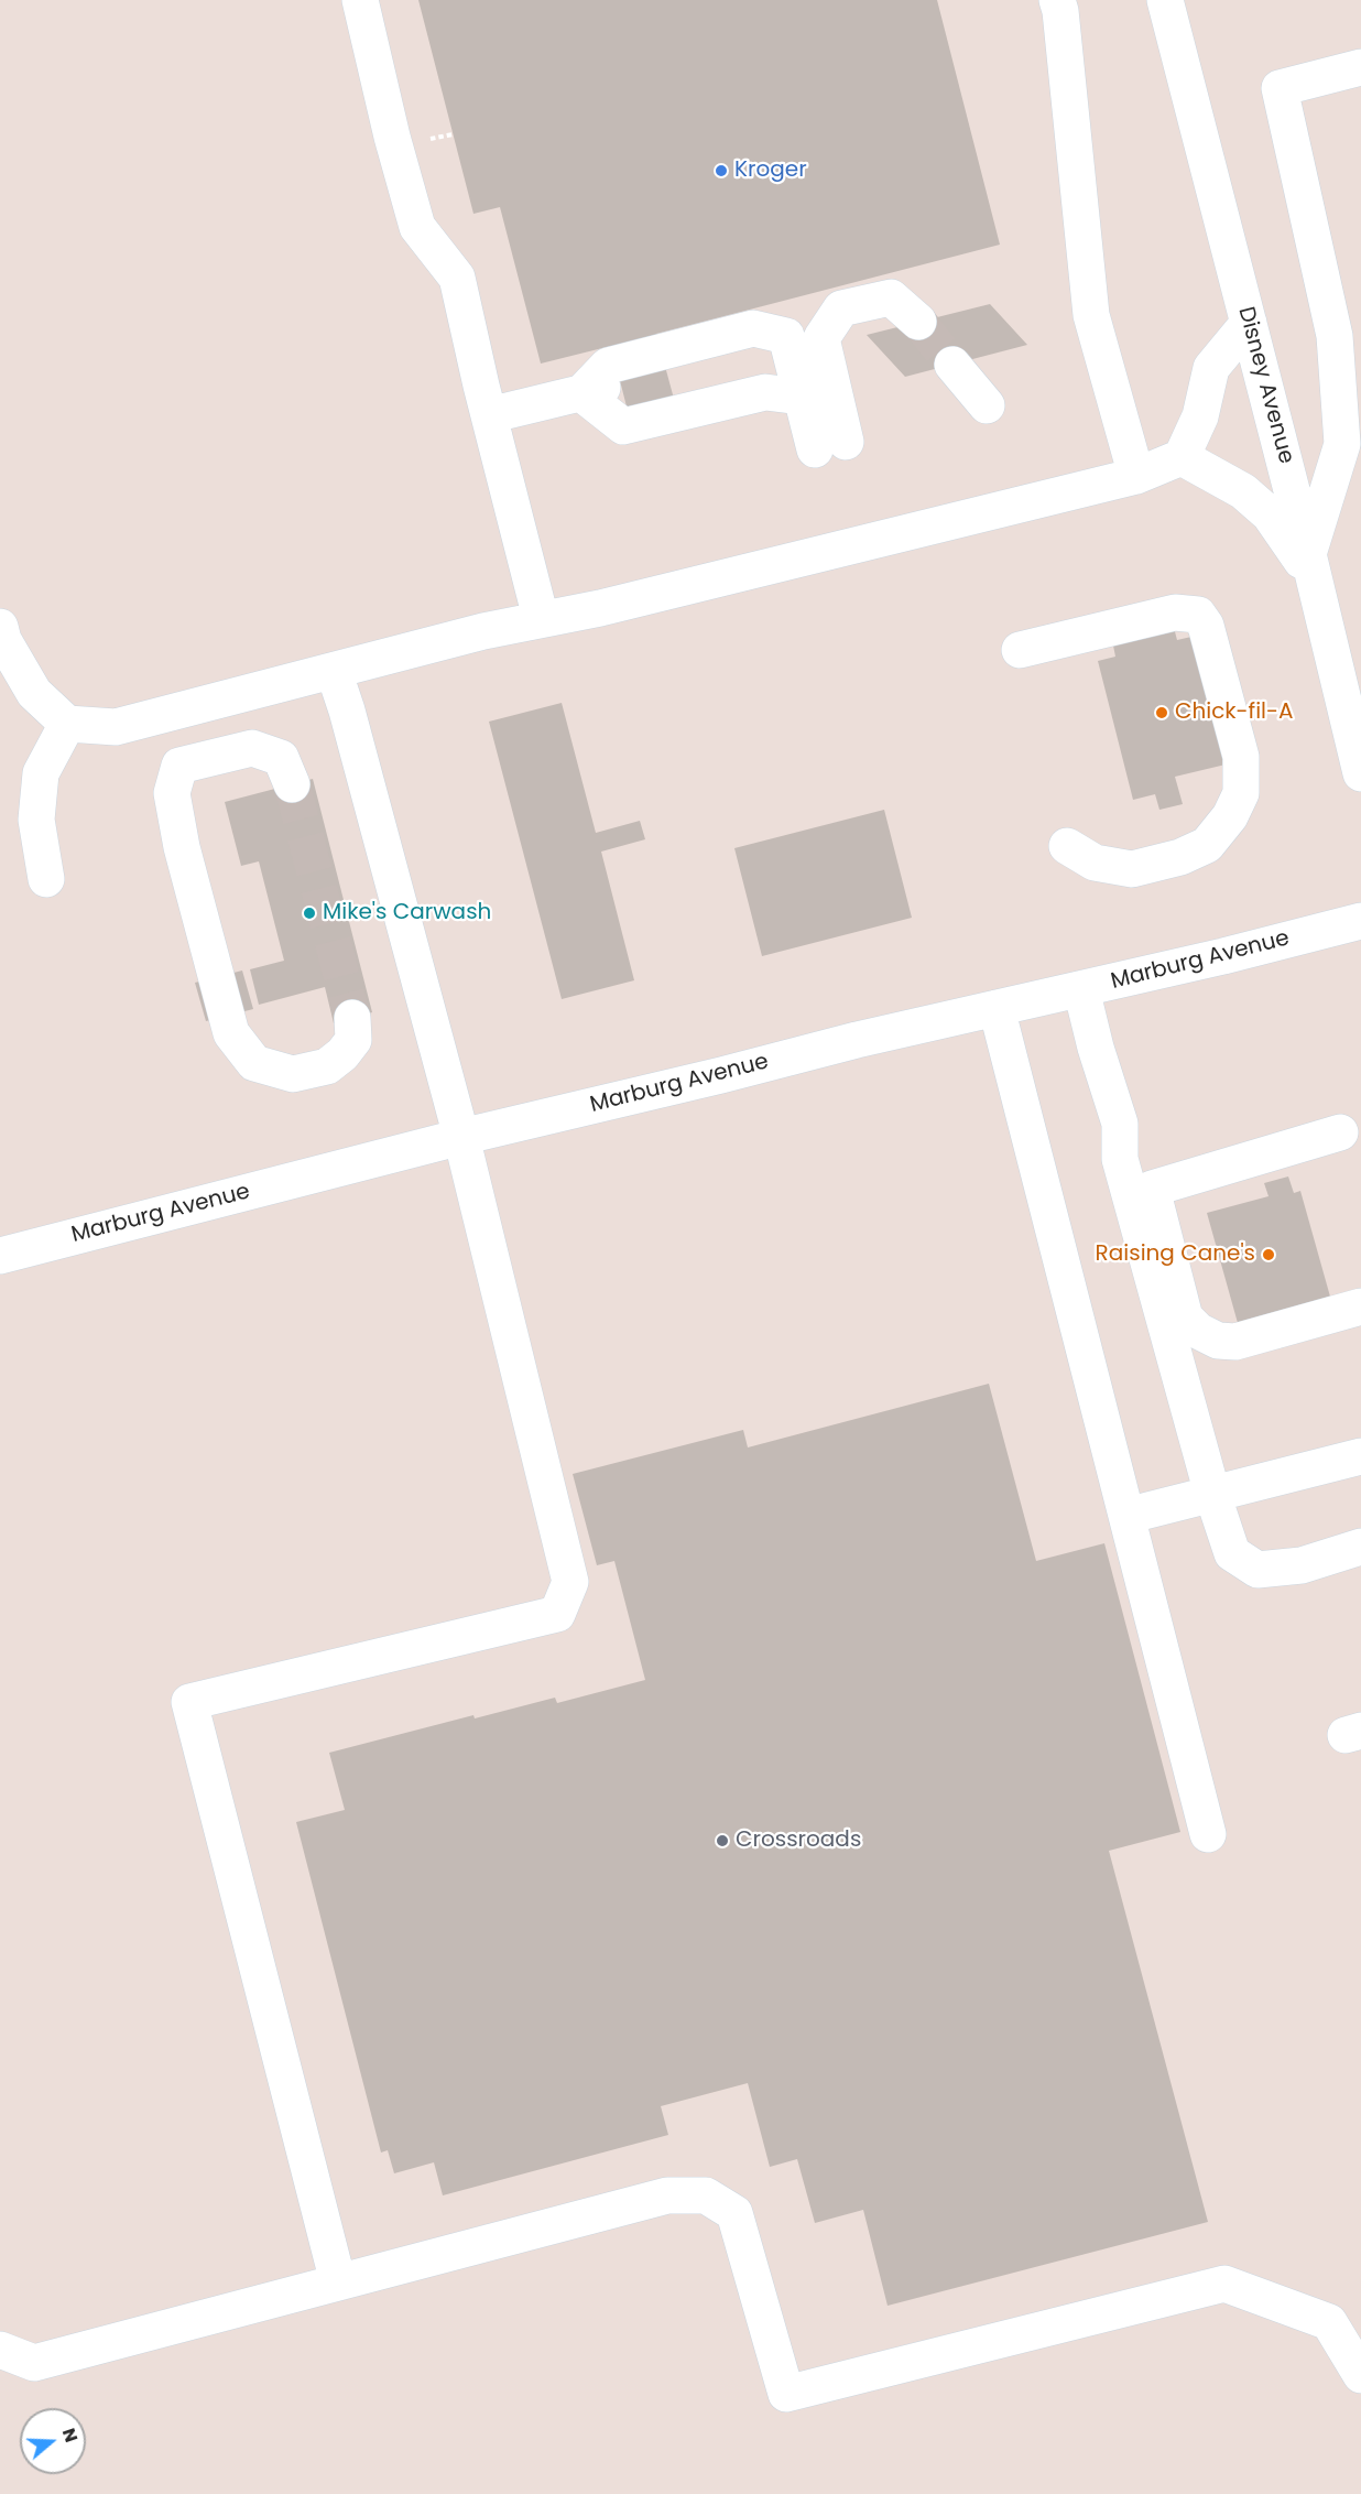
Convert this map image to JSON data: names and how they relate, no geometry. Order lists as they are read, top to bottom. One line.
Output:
{"streets":{"street":["Disney Avenue","Marburg Avenue"]},"places":["Kroger","Chick-fil-A","Mike's Carwash","Raising Cane's","Crossroads"],"north":"right"}
